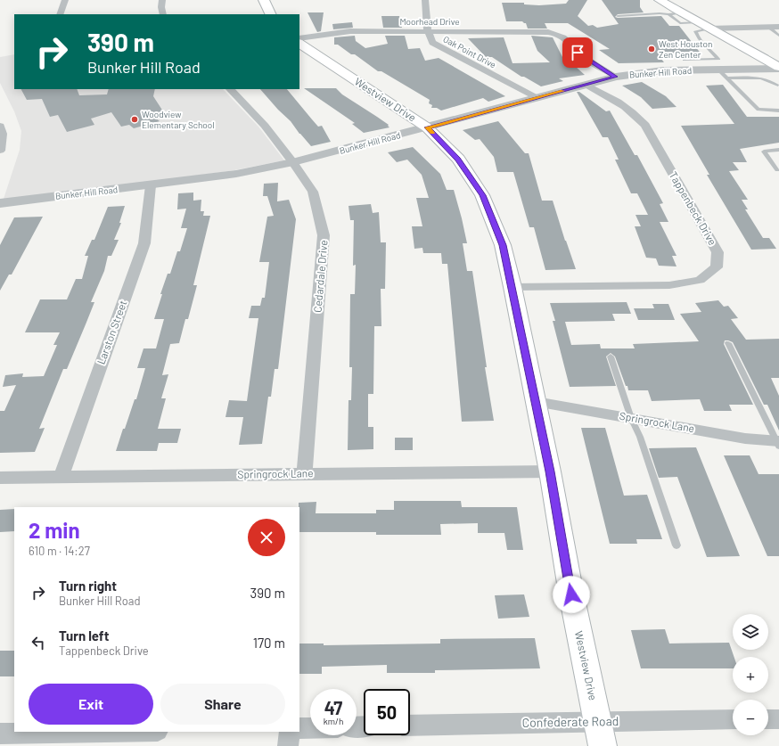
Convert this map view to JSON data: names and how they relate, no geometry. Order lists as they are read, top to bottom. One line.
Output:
{"streets":{"main road":["Westview Drive"],"street":["Moorhead Drive","Oak Point Drive","Bunker Hill Road","Tappenbeck Drive","Cedardale Drive","Larston Street","Springrock Lane","Confederate Road"]},"crossings":[["Moorhead Drive","Oak Point Drive"],["Moorhead Drive","Bunker Hill Road"],["Oak Point Drive","Bunker Hill Road"],["Bunker Hill Road","Westview Drive"],["Bunker Hill Road","Tappenbeck Drive"],["Bunker Hill Road","Cedardale Drive"],["Bunker Hill Road","Larston Street"],["Westview Drive","Tappenbeck Drive"],["Westview Drive","Springrock Lane"],["Westview Drive","Confederate Road"],["Cedardale Drive","Springrock Lane"],["Larston Street","Springrock Lane"]],"places":["West Houston Zen Center","Woodview Elementary School"],"page":{"turn":["390 m","Bunker Hill Road"],"heading":["2 min","610 m · 14:27"],"list":[{"name":"Turn right","note":"Bunker Hill Road","value":"390 m"},{"name":"Turn left","note":"Tappenbeck Drive","value":"170 m"}],"map_buttons":["+","−"],"buttons":["Exit","Share"],"speed":"47 km/h","limit":"50"}}
